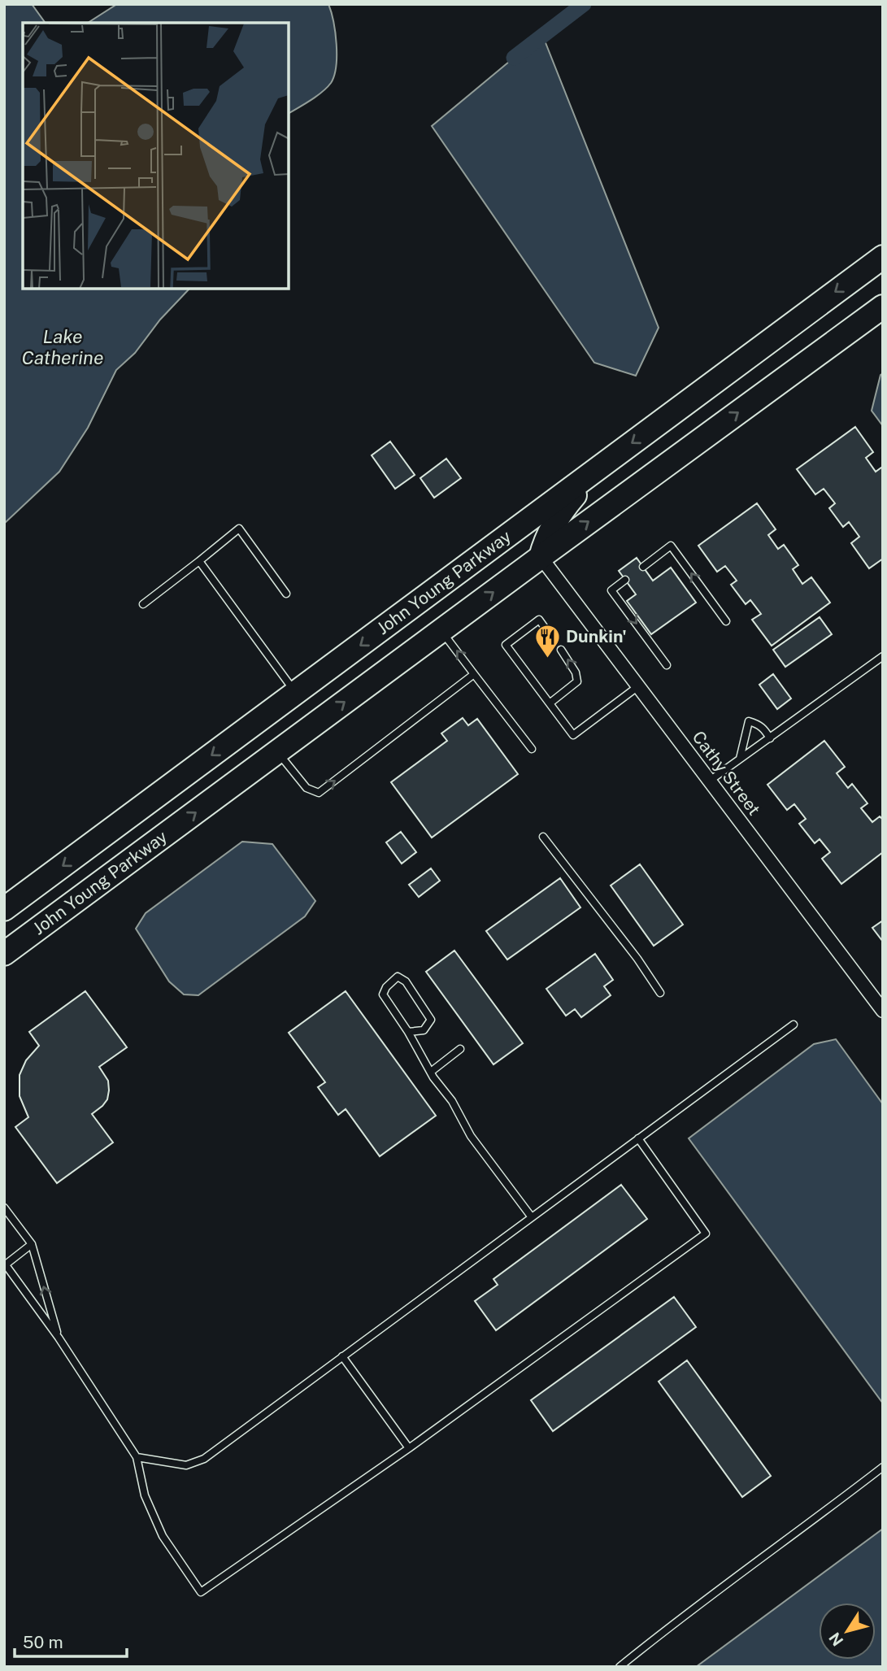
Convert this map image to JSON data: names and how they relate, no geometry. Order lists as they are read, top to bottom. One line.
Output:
{"streets":{"highway":["John Young Parkway"],"street":["Cathy Street"]},"crossings":[["John Young Parkway","Cathy Street"]],"water":["Lake Catherine"],"places":{"restaurant":["Dunkin'"]},"scale_bar":"50 m","north":"bottom left"}
